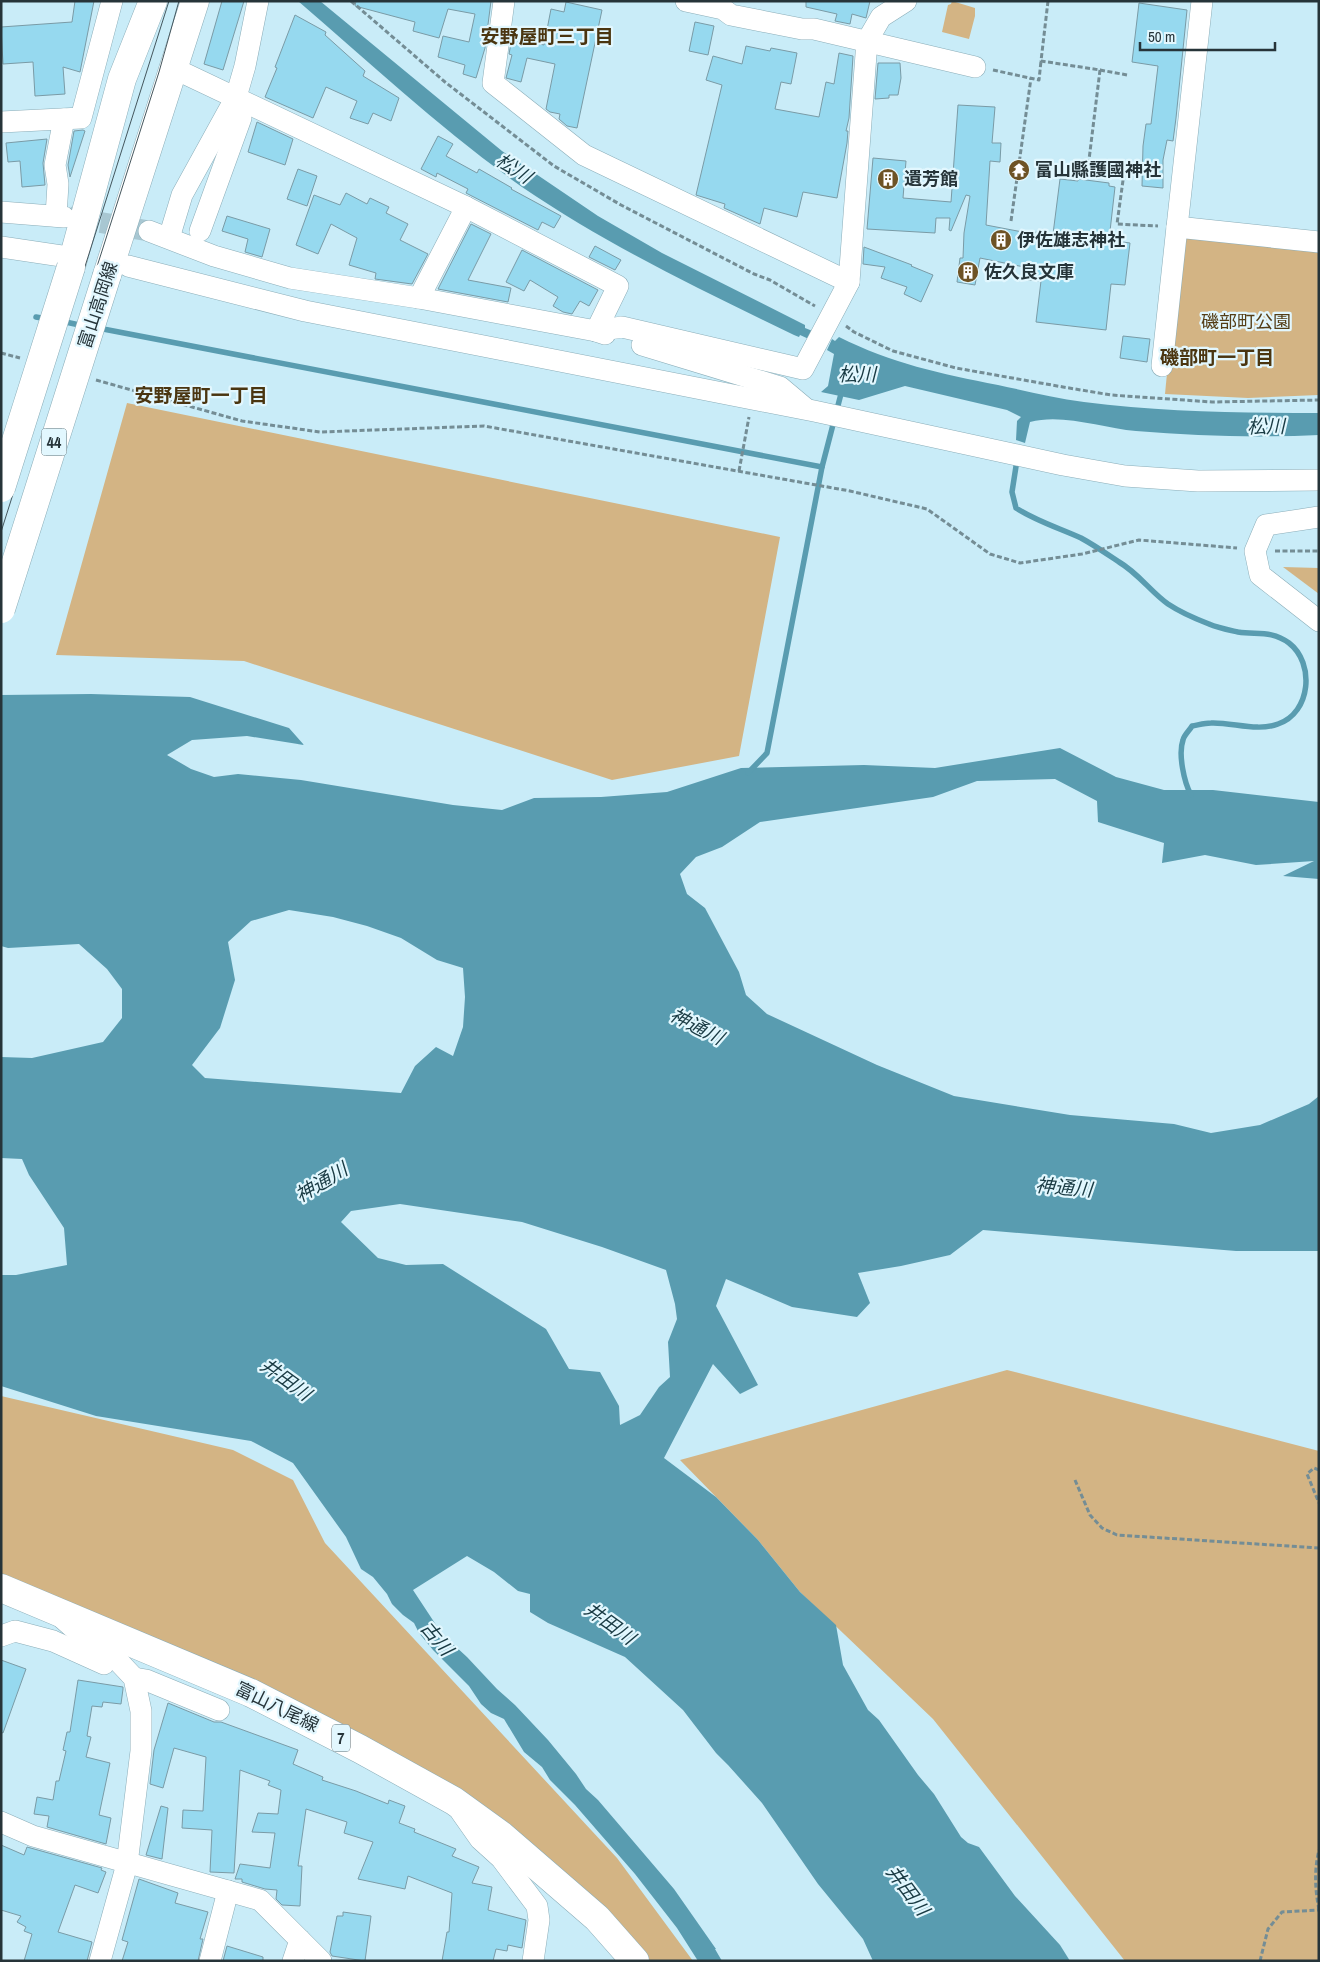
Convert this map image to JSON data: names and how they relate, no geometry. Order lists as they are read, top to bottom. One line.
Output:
{"streets":{"main road":["富山高岡線","44","富山八尾線","7"]},"districts":["安野屋町三丁目","磯部町一丁目","安野屋町一丁目"],"water":["松川","神通川","井田川","古川"],"parks":["磯部町公園"],"places":{"temple":["富山縣護國神社"],"building":["遺芳館","伊佐雄志神社","佐久良文庫"]},"scale_bar":"50 m"}
